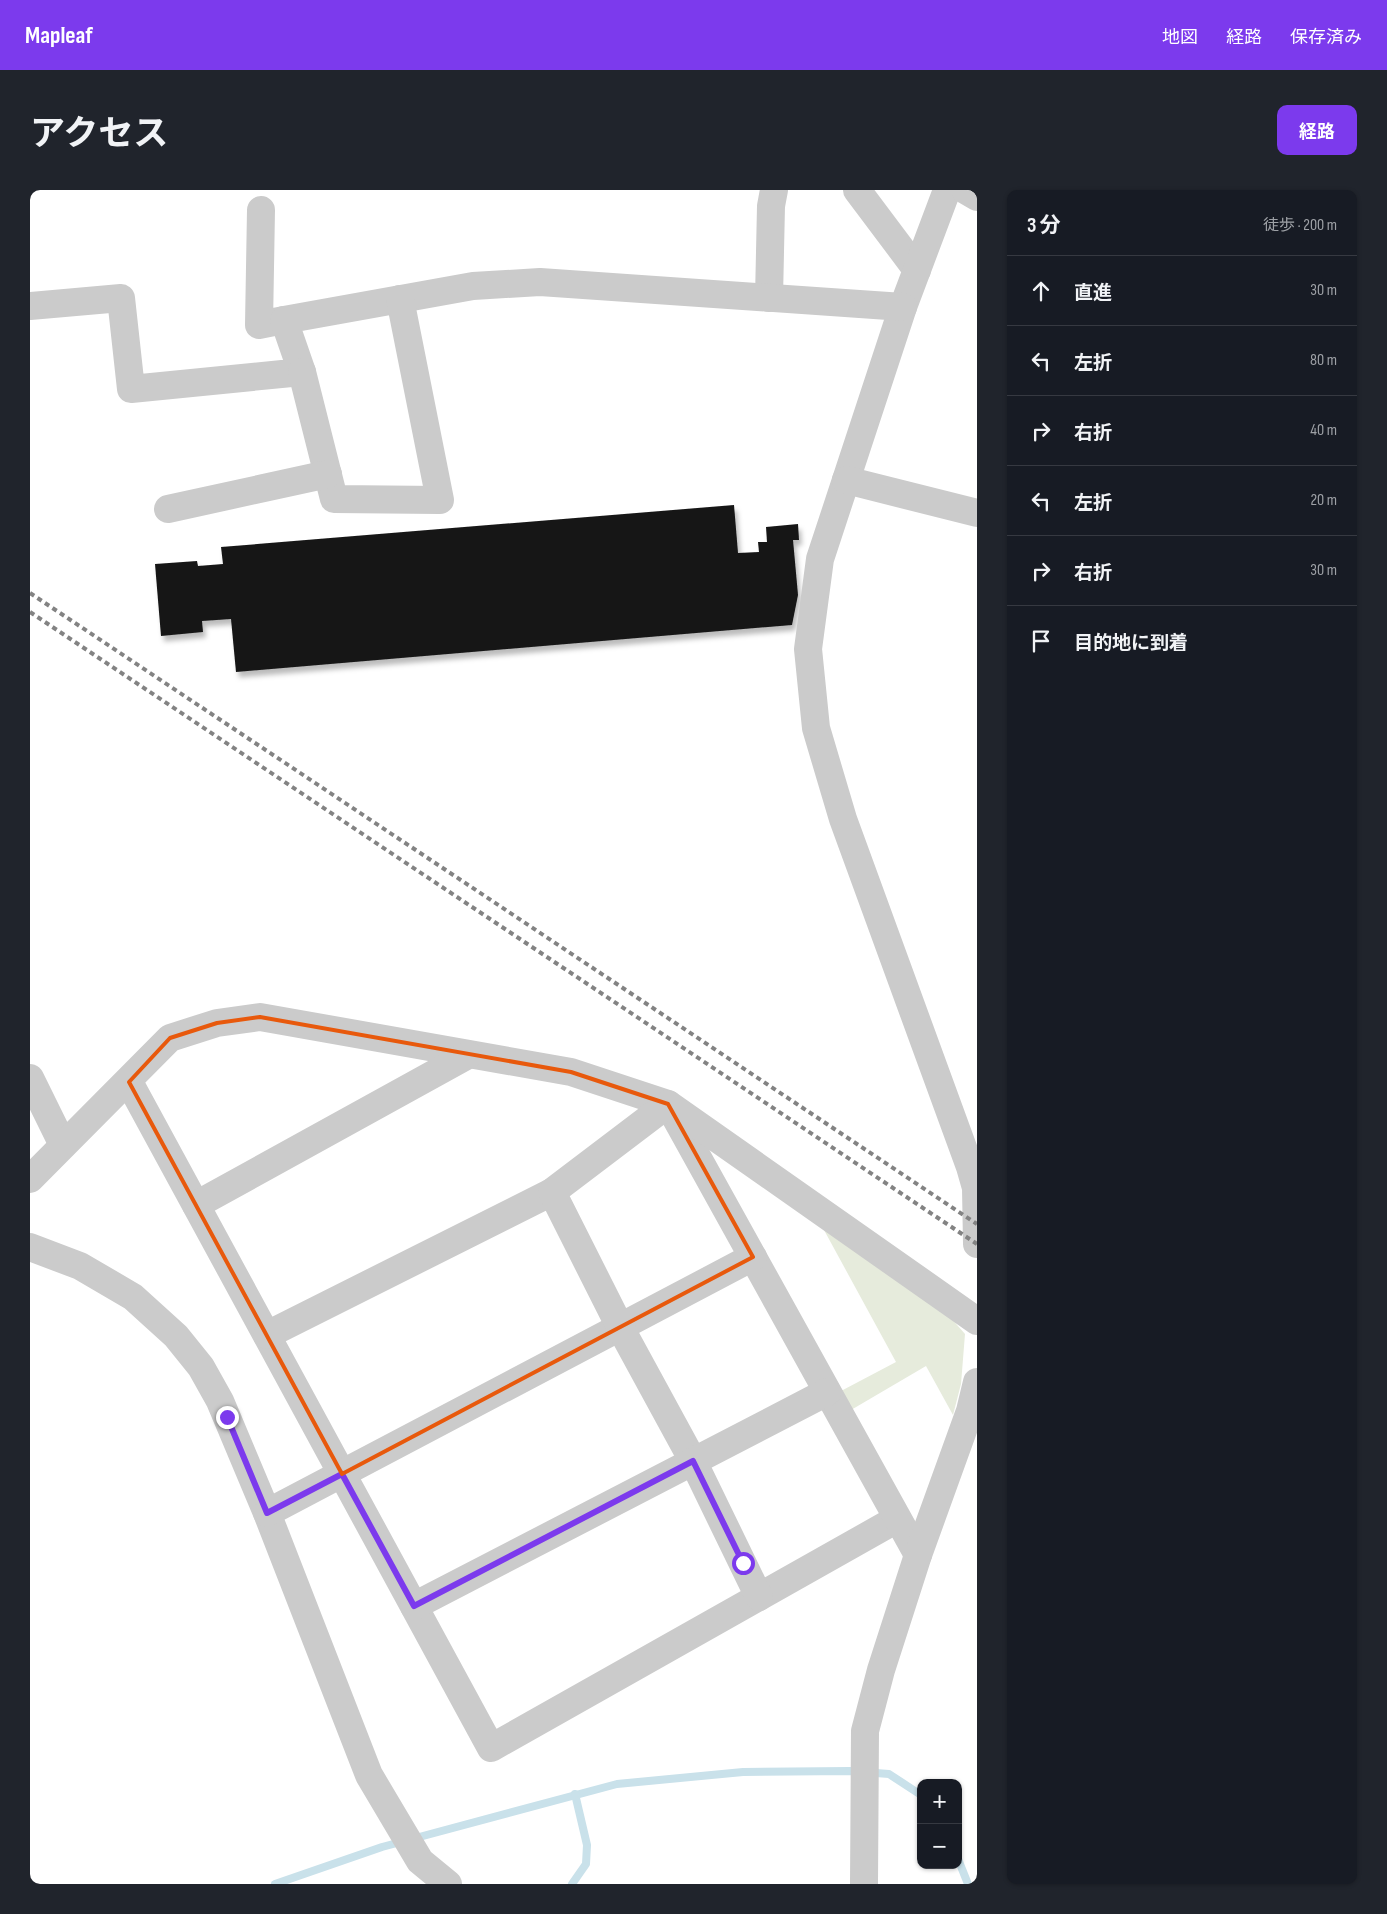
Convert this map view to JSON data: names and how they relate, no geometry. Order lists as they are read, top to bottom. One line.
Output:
{"page":{"header":"Mapleaf","nav":["地図","経路","保存済み"],"title":"アクセス","buttons":"経路","heading":["3 分","徒歩 · 200 m"],"list":[["直進","30 m"],["左折","80 m"],["右折","40 m"],["左折","20 m"],["右折","30 m"],"目的地に到着"],"map_buttons":["+","−"]}}
